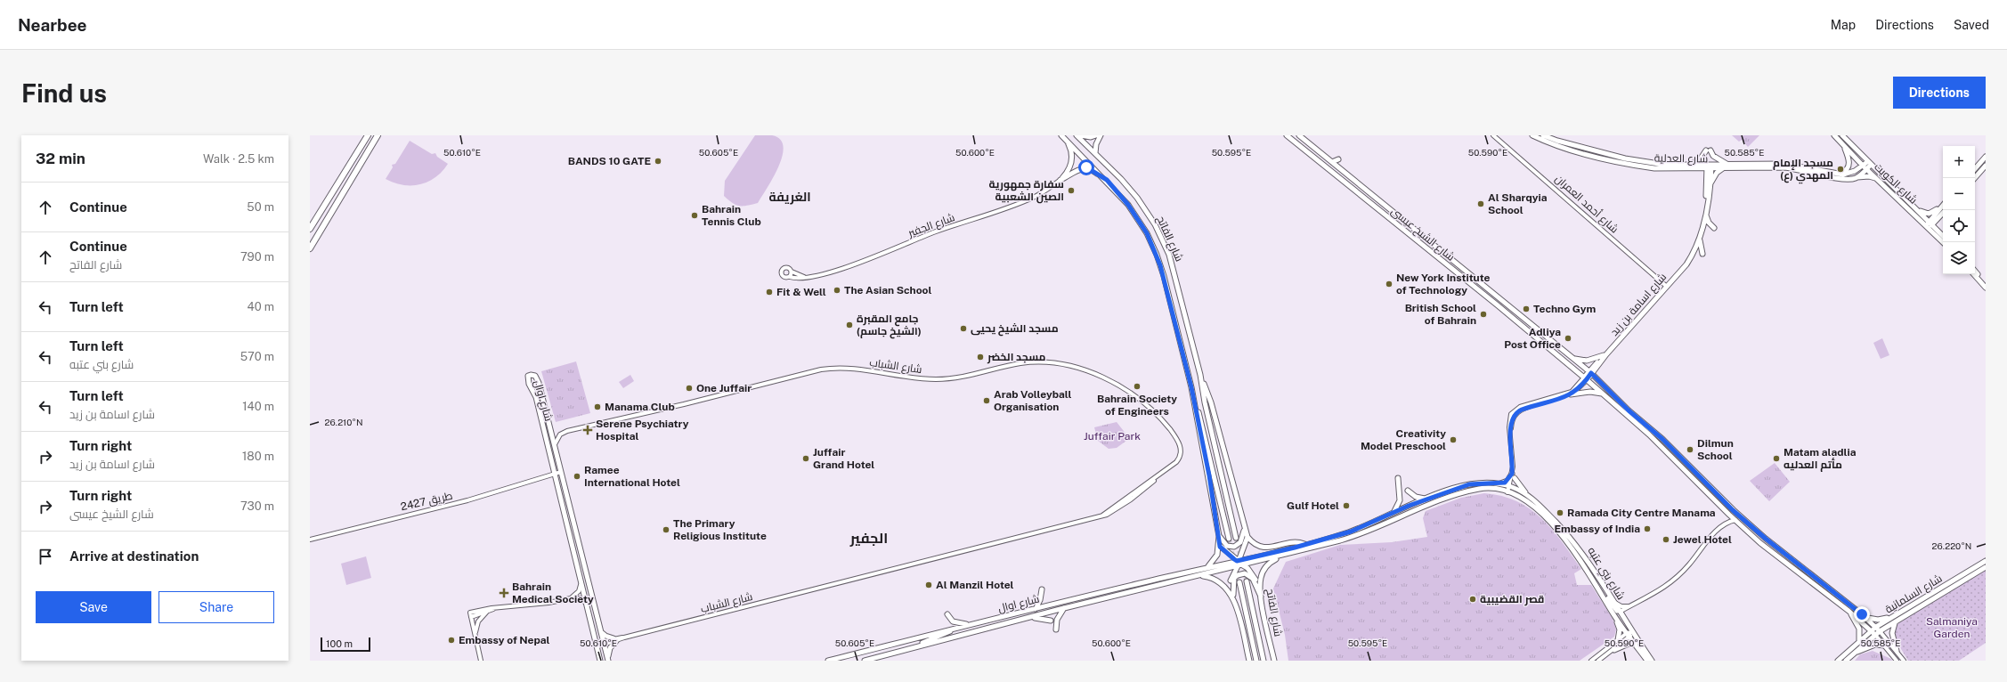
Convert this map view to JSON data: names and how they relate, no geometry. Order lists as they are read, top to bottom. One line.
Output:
{"streets":{"main road":["شارع العدلية","شارع الكويت","شارع الشيخ عيسى","شارع الفاتح","شارع اسامة بن زيد","شارع اوال","شارع بني عتبه","شارع السلمانية"],"street":["شارع أحمد العمران","شارع الجفير","شارع الشباب","طريق 2427"]},"crossings":[["شارع العدلية","شارع الكويت"],["شارع العدلية","شارع اسامة بن زيد"],["شارع أحمد العمران","شارع اسامة بن زيد"],["شارع الشيخ عيسى","شارع اسامة بن زيد"],["شارع الشيخ عيسى","شارع السلمانية"],["شارع الفاتح","شارع بني عتبه"],["شارع اسامة بن زيد","شارع بني عتبه"],["شارع الشباب","شارع اوال"],["شارع اوال","طريق 2427"],["شارع اوال","شارع بني عتبه"]],"districts":["الغريفة","الجفير"],"parks":["Juffair Park","Salmaniya Garden"],"places":{"other":["BANDS 10 GATE","مسجد الإمام المهدي (ع)","سفارة جمهورية الصين الشعبية","Al Sharqyia School","Bahrain Tennis Club","New York Institute of Technology","The Asian School","Fit & Well","Techno Gym","British School of Bahrain","جامع المقبرة (الشيخ جاسم)","مسجد الشيخ يحيى","Adliya Post Office","مسجد الخضر","Bahrain Society of Engineers","One Juffair","Arab Volleyball Organisation","Manama Club","Creativity Model Preschool","Dilmun School","Juffair Grand Hotel","Matam aladlia مأتم العدليه","Ramee International Hotel","Gulf Hotel","Ramada City Centre Manama","Embassy of India","The Primary Religious Institute","Jewel Hotel","Al Manzil Hotel","قصر القضيبية","Embassy of Nepal"],"health":["Serene Psychiatry Hospital","Bahrain Medical Society"]},"scale_bar":"100 m","page":{"header":"Nearbee","nav":["Map","Directions","Saved"],"buttons":["Directions",["Save","Share"]],"title":"Find us","heading":["32 min","Walk · 2.5 km"],"map_buttons":["+","−"],"list":[["Continue","50 m"],["Continue","شارع الفاتح","790 m"],["Turn left","40 m"],["Turn left","شارع بني عتبه","570 m"],["Turn left","شارع اسامة بن زيد","140 m"],["Turn right","شارع اسامة بن زيد","180 m"],["Turn right","شارع الشيخ عيسى","730 m"],"Arrive at destination"],"scale":"100 m"},"coordinates":["50.610°E","50.605°E","50.600°E","50.595°E","50.590°E","50.585°E","26.210°N","26.220°N"]}
